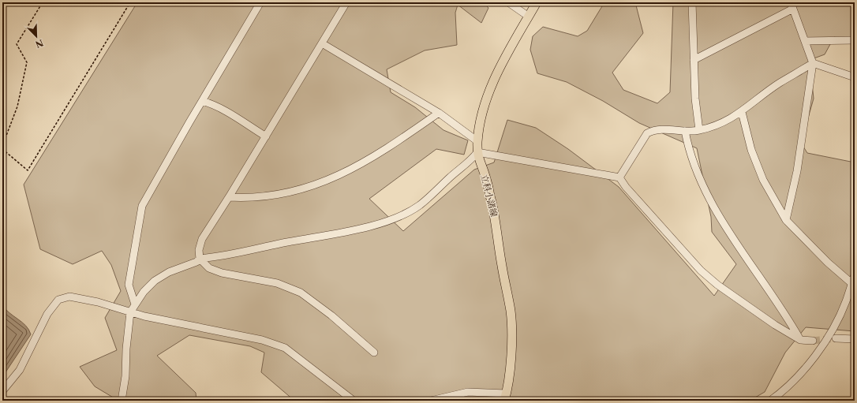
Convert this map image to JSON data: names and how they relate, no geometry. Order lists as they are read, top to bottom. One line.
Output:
{"streets":{"main road":["立科小諸線"]},"north":"bottom right"}
